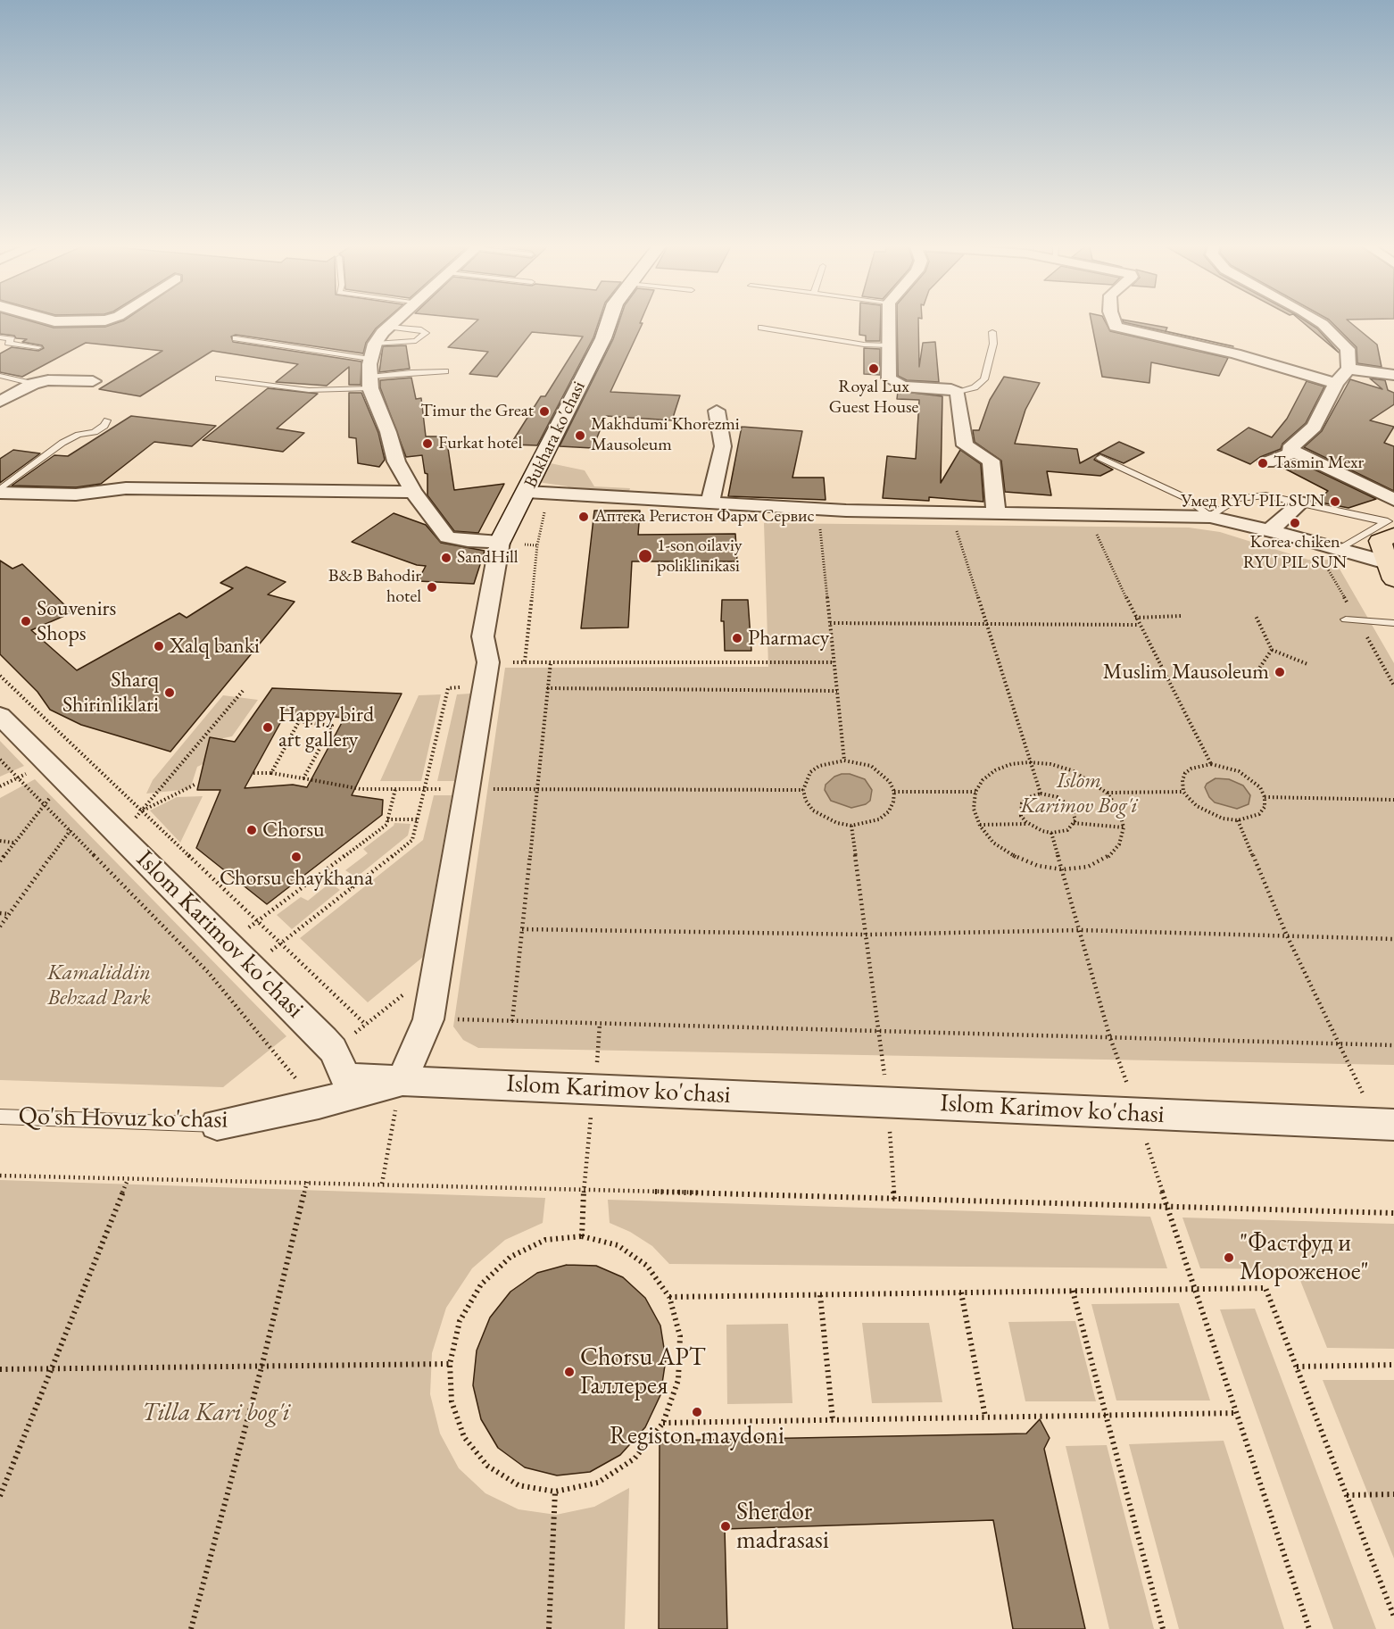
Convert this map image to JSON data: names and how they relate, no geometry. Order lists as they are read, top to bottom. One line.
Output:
{"streets":{"street":["Bukhara ko'chasi","Islom Karimov ko'chasi","Qo'sh Hovuz ko'chasi"]},"crossings":[["Islom Karimov ko'chasi","Qo'sh Hovuz ko'chasi"]],"parks":["Islom Karimov Bog'i","Kamaliddin Behzad Park","Tilla Kari bog'i"],"places":["Royal Lux Guest House","Timur the Great","Makhdumi Khorezmi Mausoleum","Furkat hotel","Tasmin Mexr","Умед RYU PIL SUN","Аптека Регистон Фарм Сервис","Korea chiken RYU PIL SUN","1-son oilaviy poliklinikasi","SandHill","B&B Bahodir hotel","Souvenirs Shops","Pharmacy","Xalq banki","Muslim Mausoleum","Sharq Shirinliklari","Happy bird art gallery","Chorsu","Chorsu chaykhana","\"Фастфуд и Мороженое\"","Chorsu АРТ Галлерея","Registon maydoni","Sherdor madrasasi"]}
